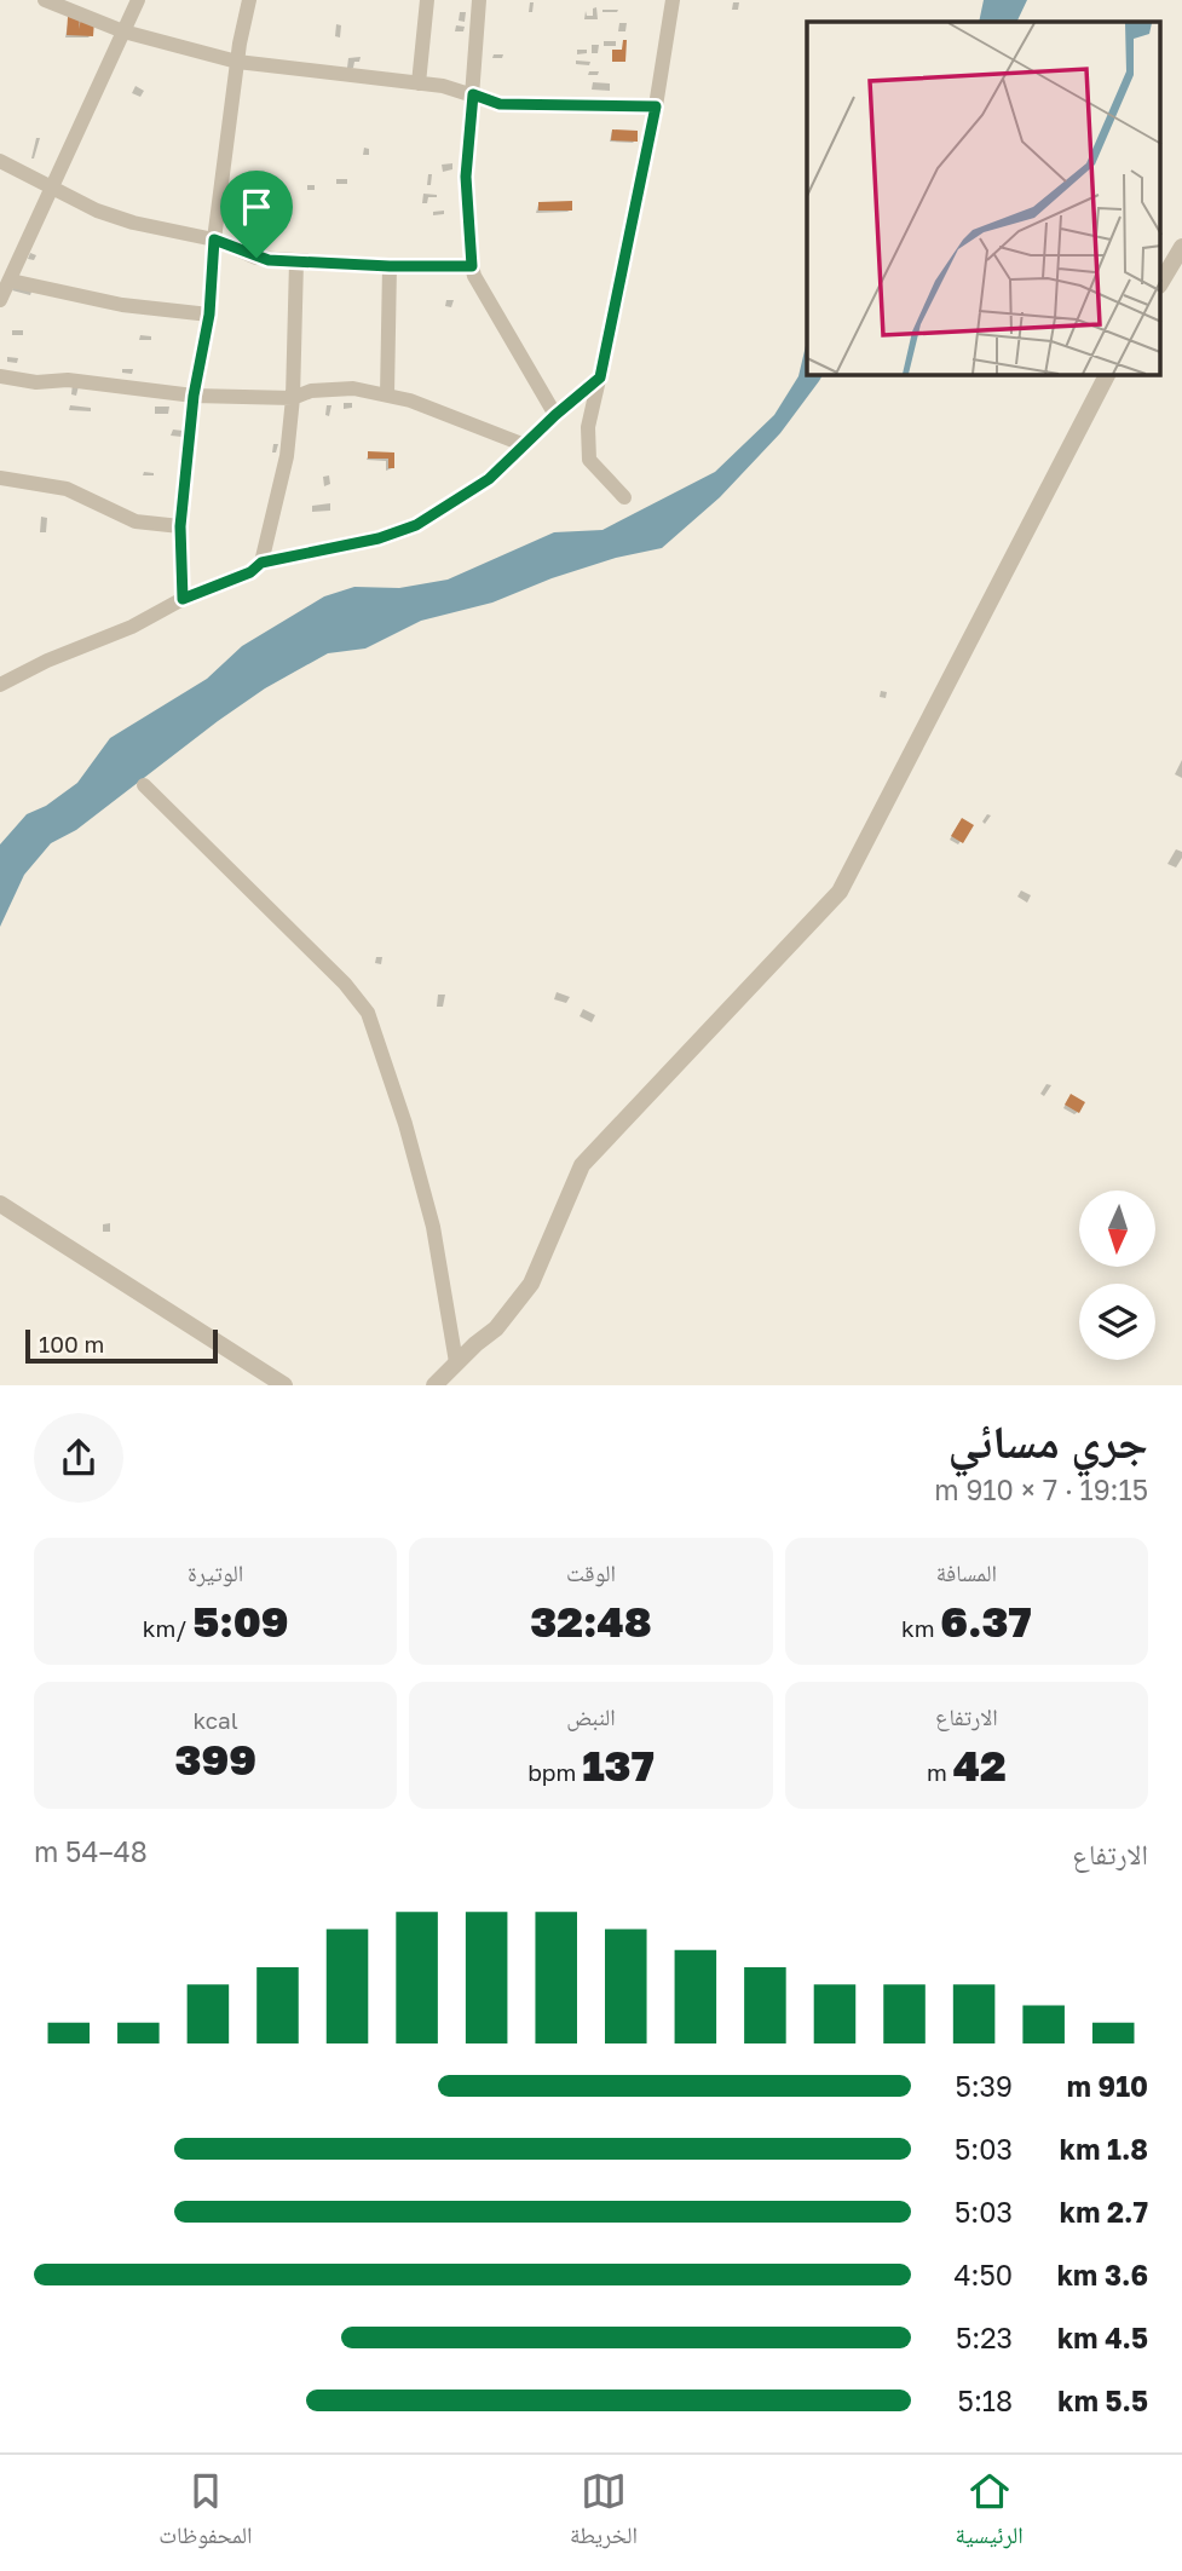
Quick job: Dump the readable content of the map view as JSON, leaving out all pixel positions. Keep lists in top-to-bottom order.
{
  "scale_bar": "100 m",
  "north": "bottom",
  "page": {
    "scale": "100 m",
    "heading": ["جري مسائي", "19:15 · 7 × 910 m"],
    "stats": [
      ["المسافة", "6.37 km"],
      ["الوقت", "32:48"],
      ["الوتيرة", "5:09 /km"],
      ["الارتفاع", "42 m"],
      ["النبض", "137 bpm"],
      ["kcal", "399"]
    ],
    "chart": ["الارتفاع", "48–54 m"],
    "list": [
      {
        "name": "910 m",
        "note": "5:39"
      },
      {
        "name": "1.8 km",
        "note": "5:03"
      },
      {
        "name": "2.7 km",
        "note": "5:03"
      },
      {
        "name": "3.6 km",
        "note": "4:50"
      },
      {
        "name": "4.5 km",
        "note": "5:23"
      },
      {
        "name": "5.5 km",
        "note": "5:18"
      }
    ],
    "tabs": ["الرئيسية", "الخريطة", "المحفوظات"]
  }
}
